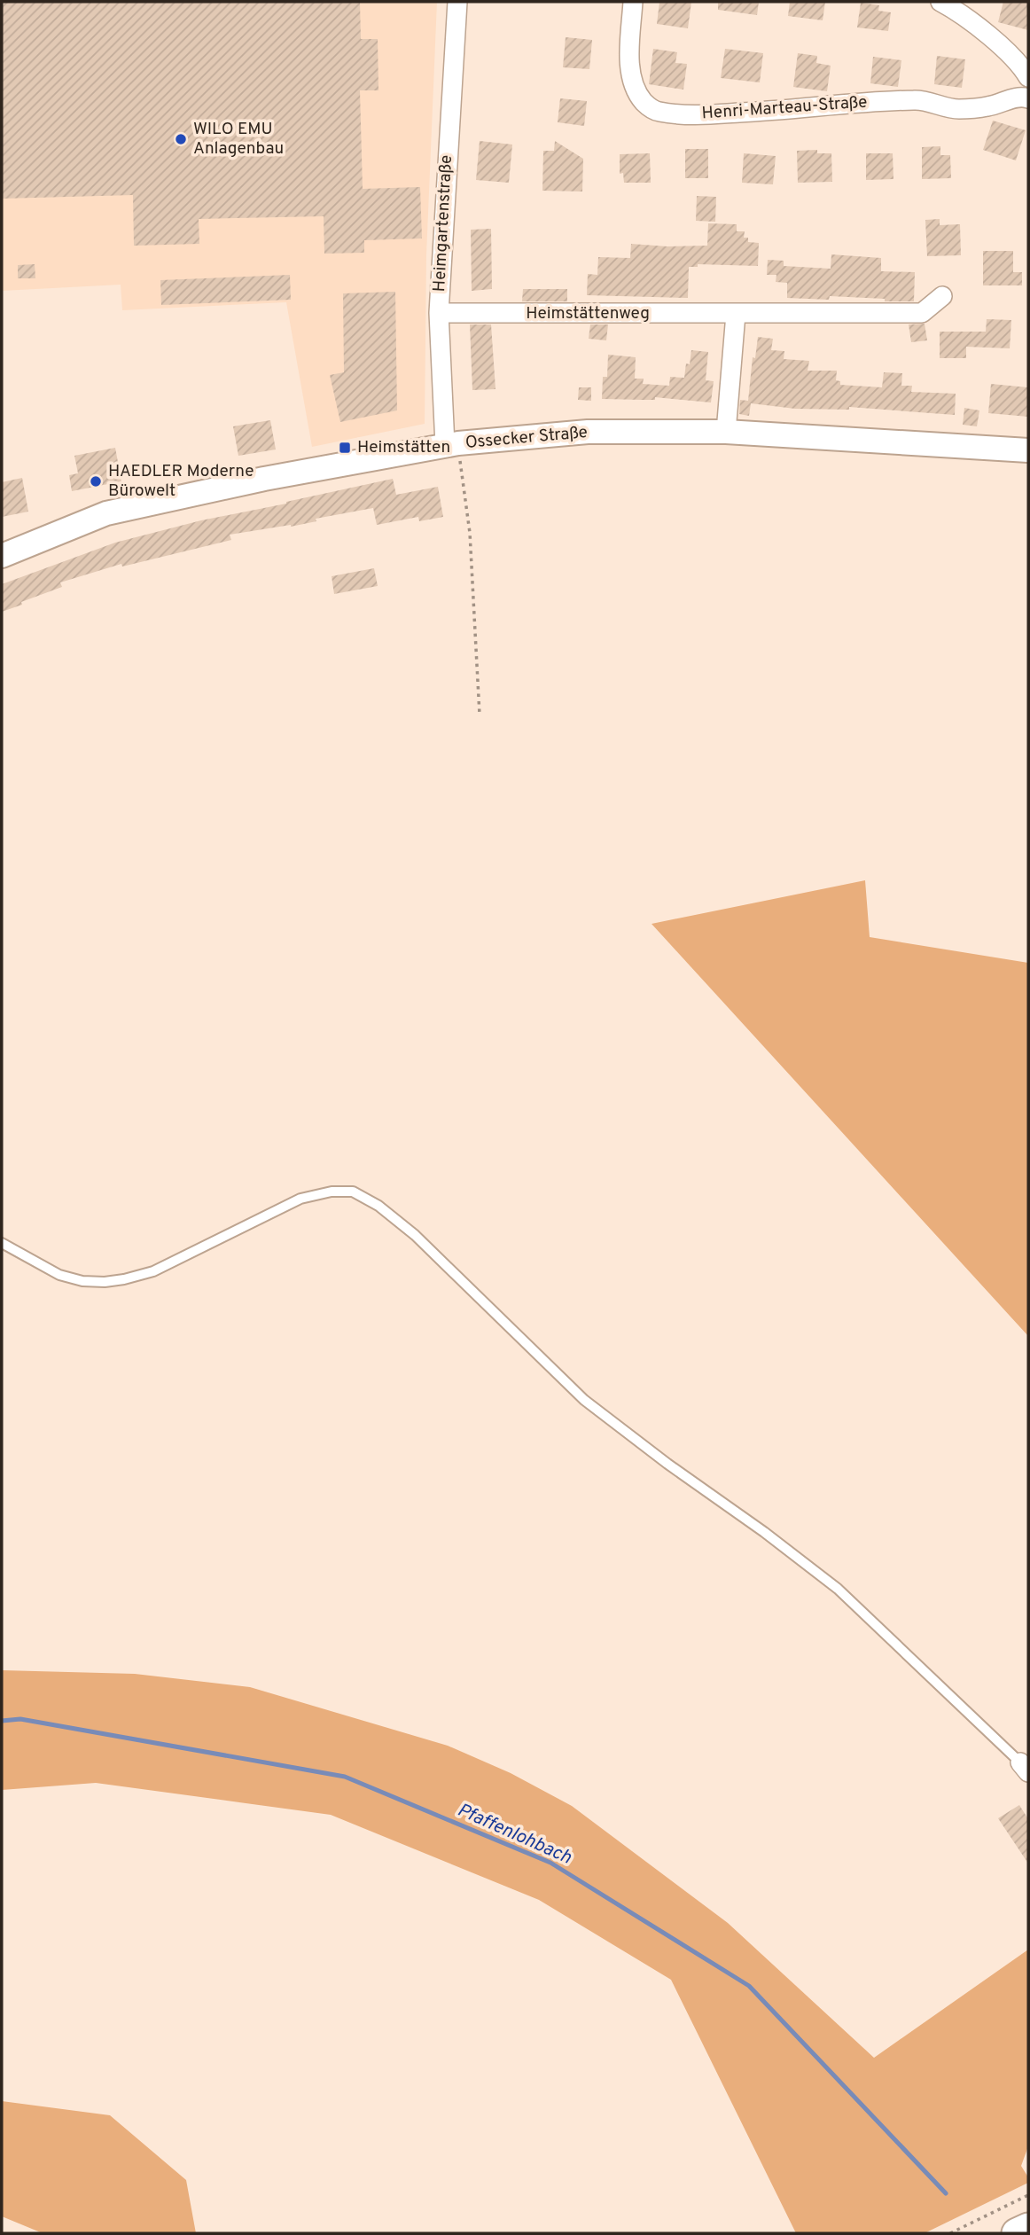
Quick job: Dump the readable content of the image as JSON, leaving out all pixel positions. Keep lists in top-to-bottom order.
{
  "streets": {
    "street": [
      "Henri-Marteau-Straße",
      "Heimgartenstraße",
      "Heimstättenweg",
      "Ossecker Straße"
    ]
  },
  "crossings": [
    ["Heimgartenstraße", "Heimstättenweg"],
    ["Heimgartenstraße", "Ossecker Straße"]
  ],
  "water": ["Pfaffenlohbach"],
  "places": {
    "other": ["WILO EMU Anlagenbau", "HAEDLER Moderne Bürowelt"],
    "transit": ["Heimstätten"]
  }
}
